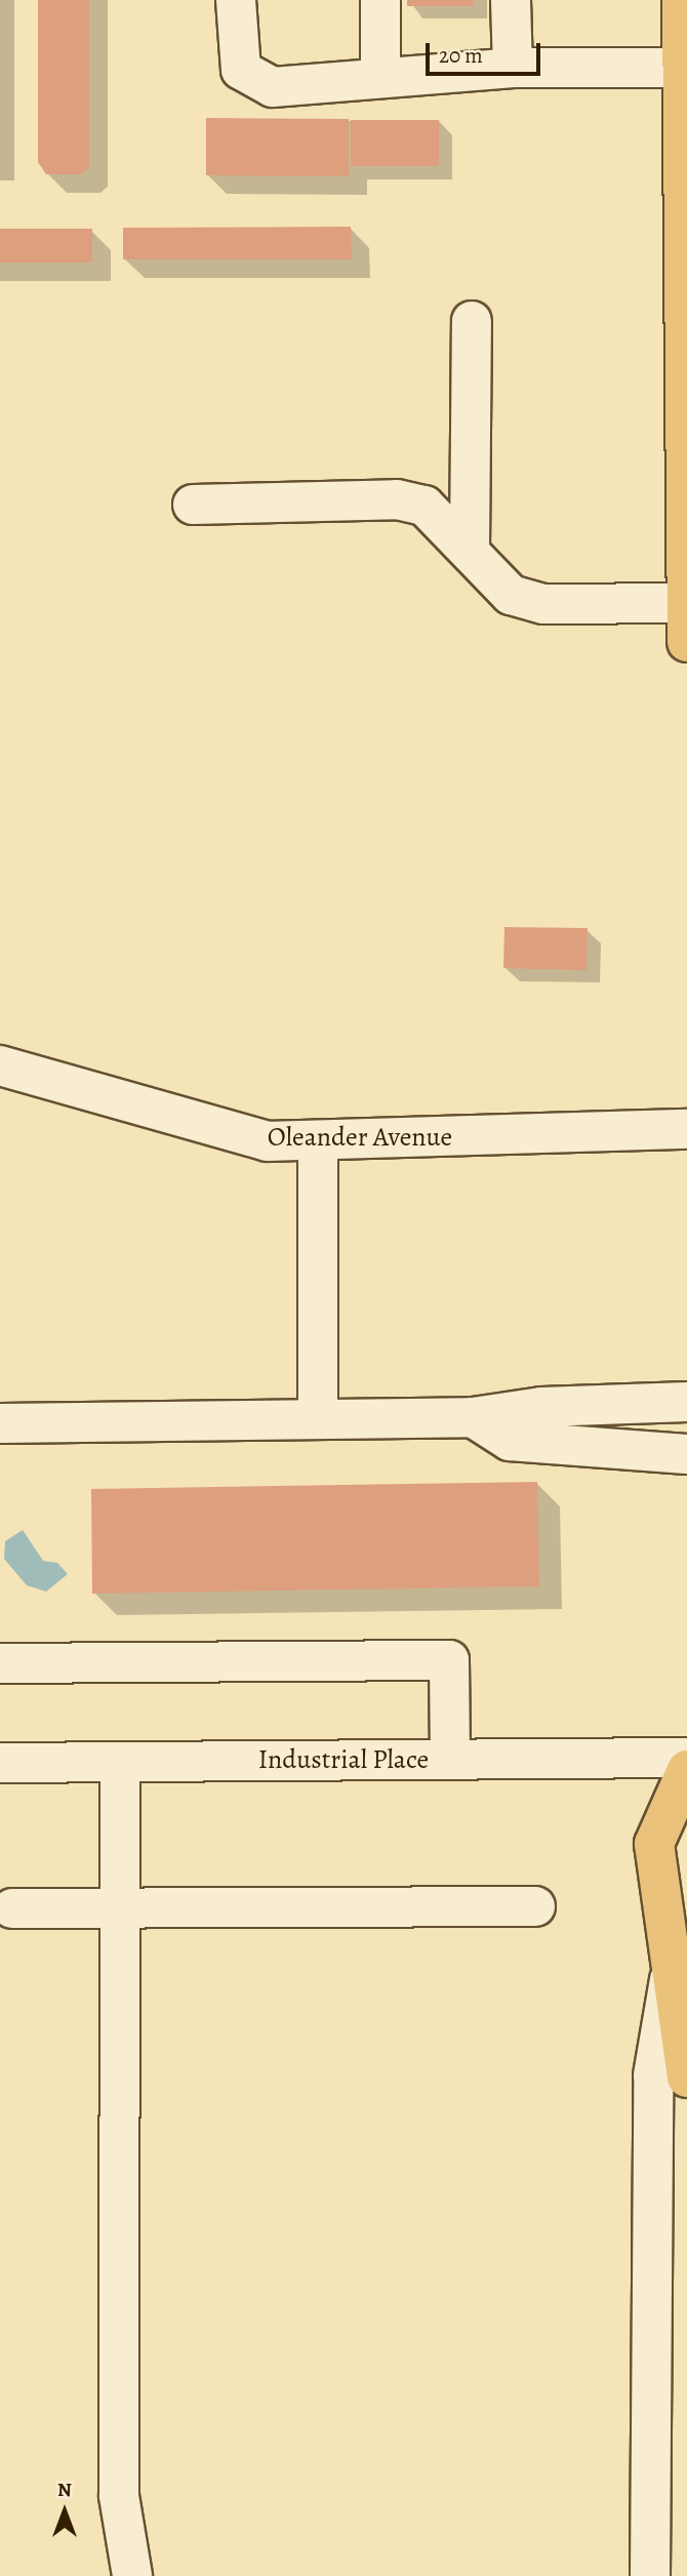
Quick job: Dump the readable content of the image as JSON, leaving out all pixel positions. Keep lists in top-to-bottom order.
{
  "streets": {
    "street": ["Oleander Avenue", "Industrial Place"]
  },
  "scale_bar": "20 m",
  "north": "top"
}
